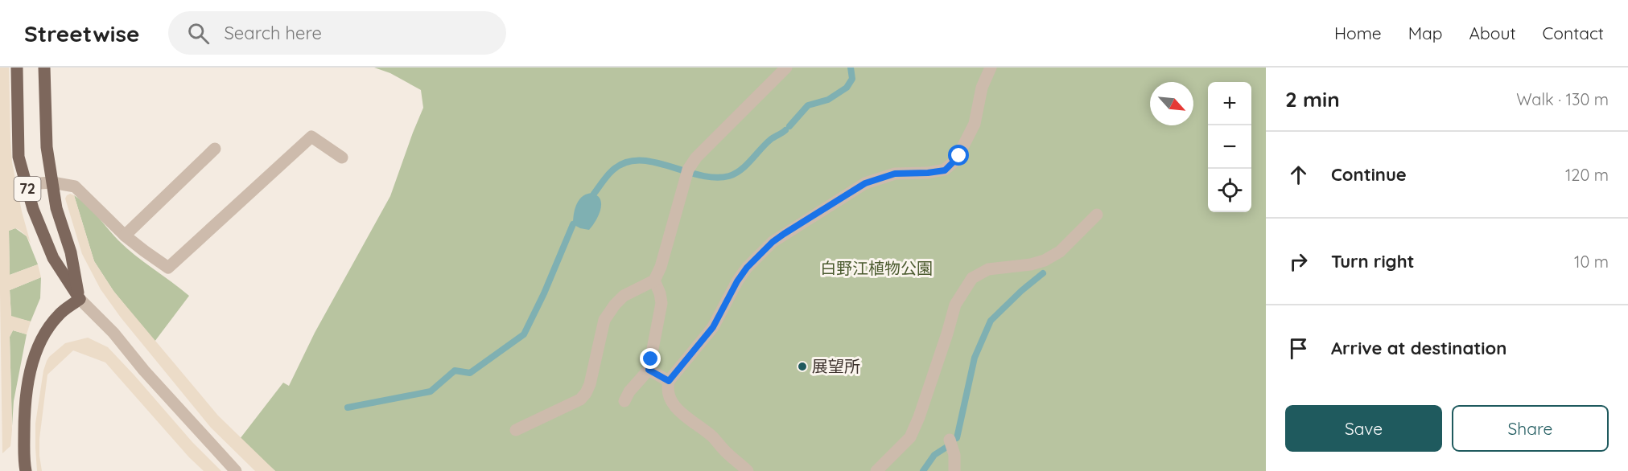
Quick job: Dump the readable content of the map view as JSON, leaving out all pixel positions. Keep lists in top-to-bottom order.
{
  "streets": {
    "main road": ["72"]
  },
  "parks": ["白野江植物公園"],
  "places": ["展望所"],
  "north": "bottom right",
  "page": {
    "header": "Streetwise",
    "search": "Search here",
    "nav": [
      "Home",
      "Map",
      "About",
      "Contact"
    ],
    "heading": ["2 min", "Walk · 130 m"],
    "map_buttons": ["+", "−"],
    "list": [
      ["Continue", "120 m"],
      ["Turn right", "10 m"],
      "Arrive at destination"
    ],
    "buttons": ["Save", "Share"]
  }
}
